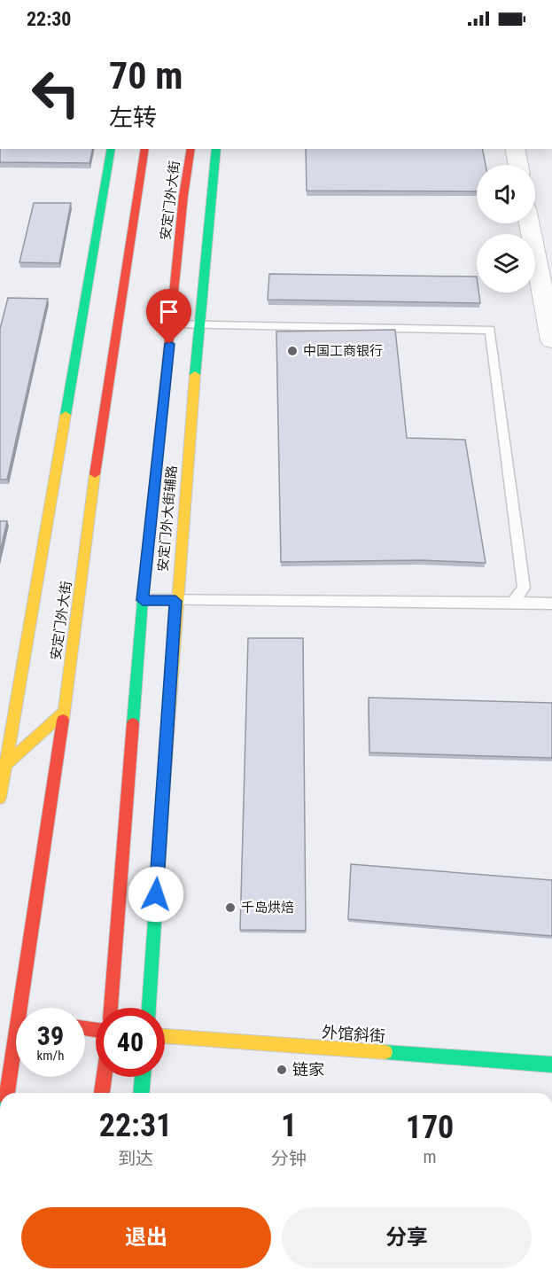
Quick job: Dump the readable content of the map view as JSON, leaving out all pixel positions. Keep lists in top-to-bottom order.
{
  "streets": {
    "street": ["安定门外大街", "安定门外大街辅路", "外馆斜街"]
  },
  "places": ["中国工商银行", "千岛烘焙", "链家"],
  "page": {
    "status": "22:30",
    "turn": ["70 m", "左转"],
    "speed": "39 km/h",
    "limit": "40",
    "eta": [
      "22:31",
      "到达",
      "1",
      "分钟",
      "170",
      "m"
    ],
    "buttons": ["退出", "分享"]
  }
}
